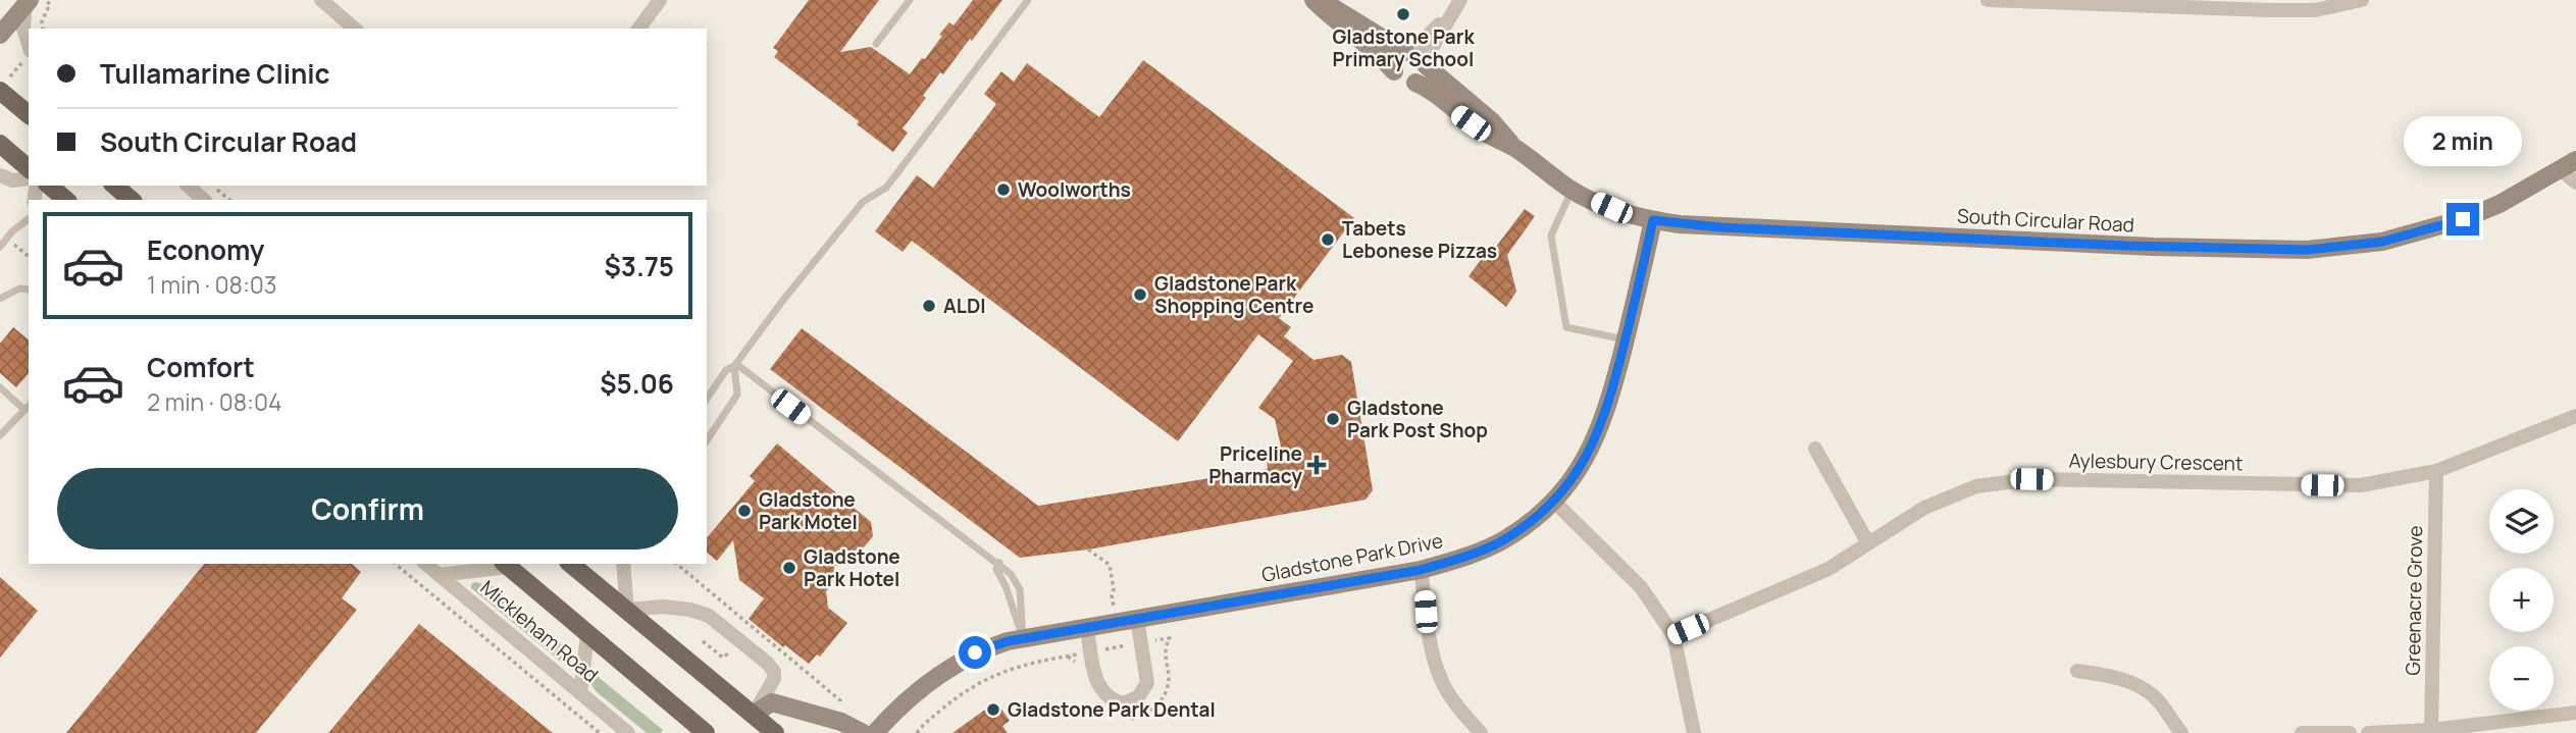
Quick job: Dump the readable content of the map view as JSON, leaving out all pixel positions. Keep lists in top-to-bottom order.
{
  "streets": {
    "main road": ["Mickleham Road"],
    "street": [
      "South Circular Road",
      "Aylesbury Crescent",
      "Gladstone Park Drive",
      "Greenacre Grove"
    ]
  },
  "crossings": [
    ["South Circular Road", "Gladstone Park Drive"],
    ["Aylesbury Crescent", "Greenacre Grove"]
  ],
  "places": {
    "other": [
      "Gladstone Park Primary School",
      "Woolworths",
      "Tabets Lebonese Pizzas",
      "Gladstone Park Shopping Centre",
      "ALDI",
      "Gladstone Park Post Shop",
      "Gladstone Park Motel",
      "Gladstone Park Hotel",
      "Gladstone Park Dental"
    ],
    "health": ["Priceline Pharmacy"]
  },
  "page": {
    "banner": ["Tullamarine Clinic", "South Circular Road"],
    "bubble": "2 min",
    "list": [
      {
        "name": "Economy",
        "note": "1 min · 08:03",
        "value": "$3.75"
      },
      {
        "name": "Comfort",
        "note": "2 min · 08:04",
        "value": "$5.06"
      }
    ],
    "buttons": "Confirm",
    "map_buttons": ["+", "−"]
  }
}
